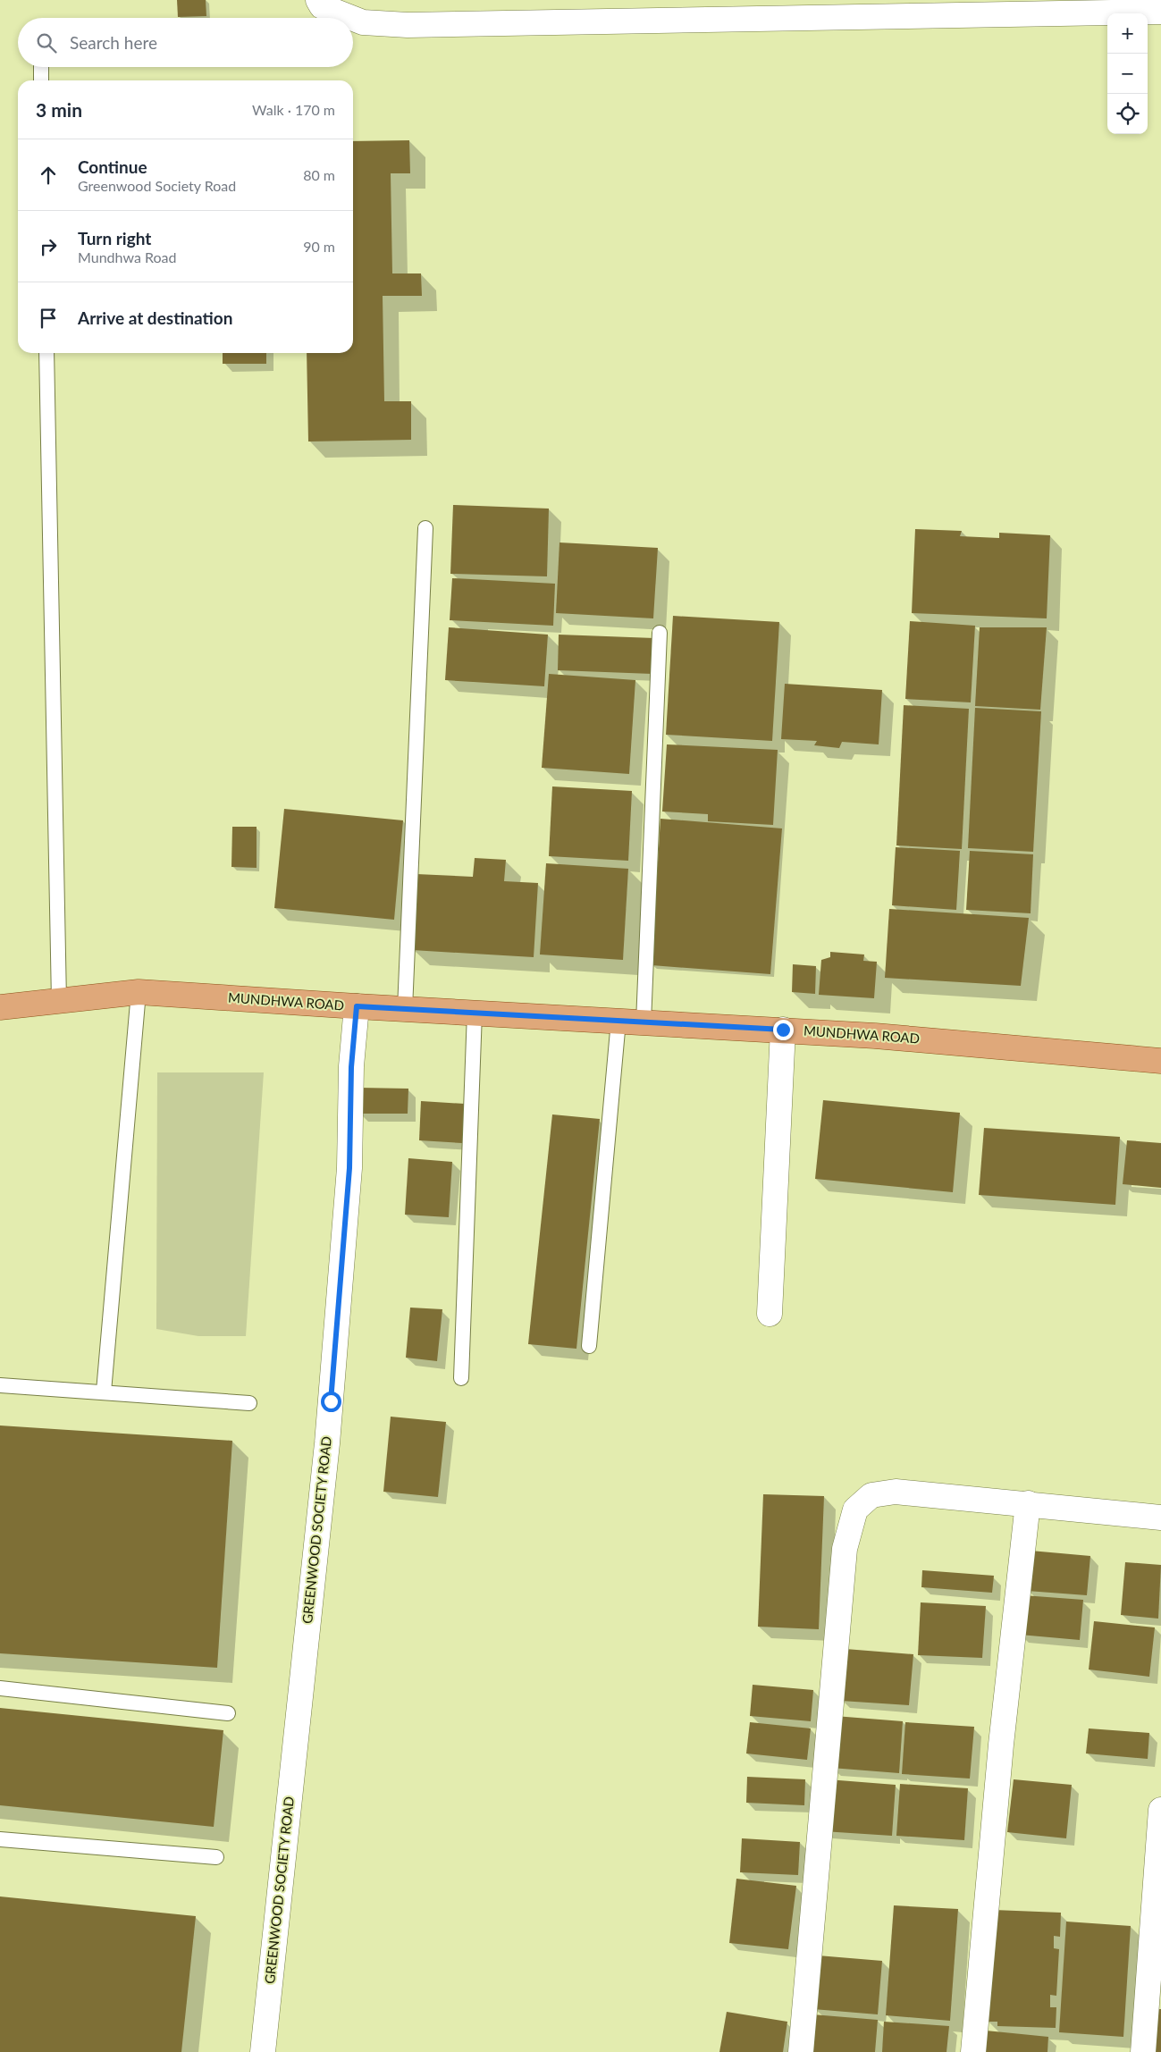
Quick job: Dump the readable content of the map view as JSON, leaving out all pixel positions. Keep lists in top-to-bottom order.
{
  "streets": {
    "main road": ["MUNDHWA ROAD"],
    "street": ["GREENWOOD SOCIETY ROAD"]
  },
  "crossings": [
    ["MUNDHWA ROAD", "GREENWOOD SOCIETY ROAD"]
  ],
  "page": {
    "map_buttons": ["+", "−"],
    "search": "Search here",
    "heading": ["3 min", "Walk · 170 m"],
    "list": [
      ["Continue", "Greenwood Society Road", "80 m"],
      ["Turn right", "Mundhwa Road", "90 m"],
      "Arrive at destination"
    ]
  }
}
